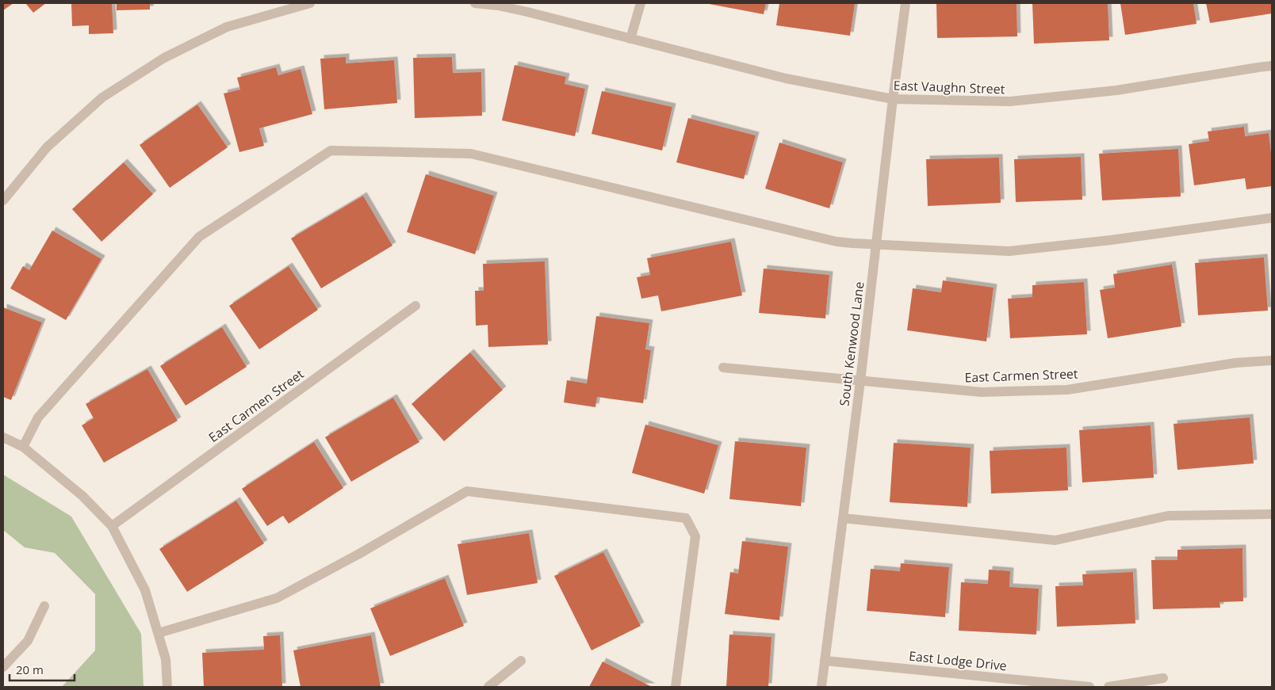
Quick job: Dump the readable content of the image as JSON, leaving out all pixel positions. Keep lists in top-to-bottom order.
{
  "streets": {
    "street": [
      "East Vaughn Street",
      "South Kenwood Lane",
      "East Carmen Street",
      "East Lodge Drive"
    ]
  },
  "crossings": [
    ["East Vaughn Street", "South Kenwood Lane"],
    ["South Kenwood Lane", "East Carmen Street"],
    ["South Kenwood Lane", "East Lodge Drive"]
  ],
  "scale_bar": "20 m"
}
